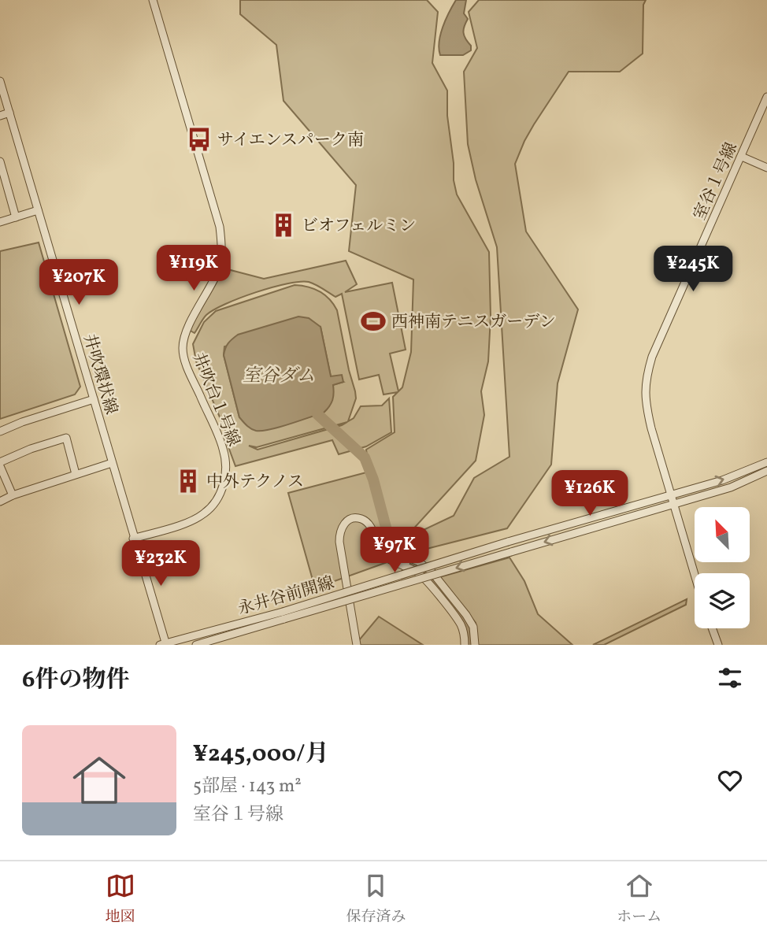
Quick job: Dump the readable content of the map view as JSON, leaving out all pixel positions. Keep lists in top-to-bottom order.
{
  "streets": {
    "street": [
      "室谷１号線",
      "井吹環状線",
      "井吹台１号線",
      "永井谷前開線"
    ]
  },
  "crossings": [
    ["室谷１号線", "永井谷前開線"],
    ["井吹環状線", "井吹台１号線"],
    ["井吹環状線", "永井谷前開線"]
  ],
  "water": ["室谷ダム"],
  "places": {
    "bus stop": ["サイエンスパーク南"],
    "building": ["ビオフェルミン", "中外テクノス"],
    "sports": ["西神南テニスガーデン"]
  },
  "north": "top left",
  "page": {
    "price": [
      "¥119K",
      "¥245K",
      "¥207K",
      "¥126K",
      "¥97K",
      "¥232K"
    ],
    "heading": "6件の物件",
    "list": [
      {
        "name": "¥245,000/月",
        "note": "5部屋 · 143 m² · 室谷１号線"
      }
    ],
    "tabs": ["地図", "保存済み", "ホーム"]
  }
}
